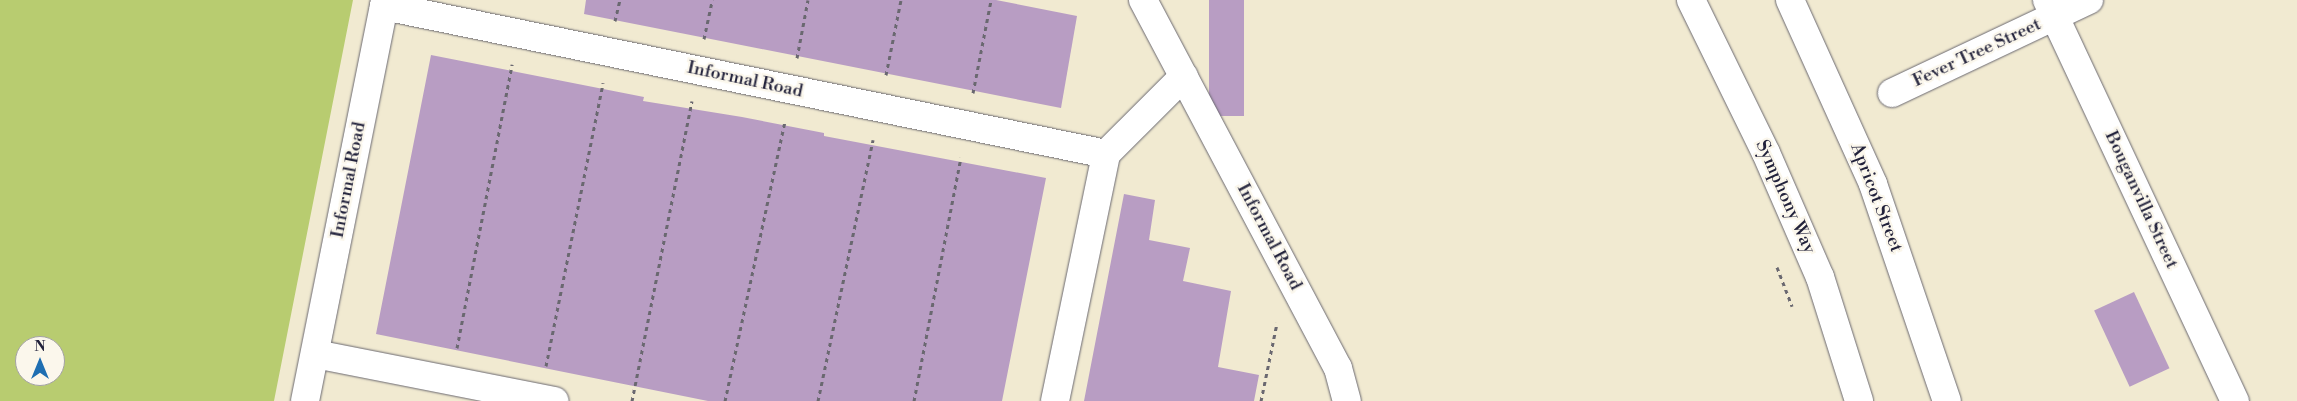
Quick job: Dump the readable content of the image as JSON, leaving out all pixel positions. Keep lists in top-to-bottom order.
{
  "streets": {
    "street": [
      "Fever Tree Street",
      "Informal Road",
      "Symphony Way",
      "Apricot Street",
      "Bouganvilla Street"
    ]
  },
  "crossings": [
    ["Fever Tree Street", "Bouganvilla Street"]
  ],
  "north": "top"
}
